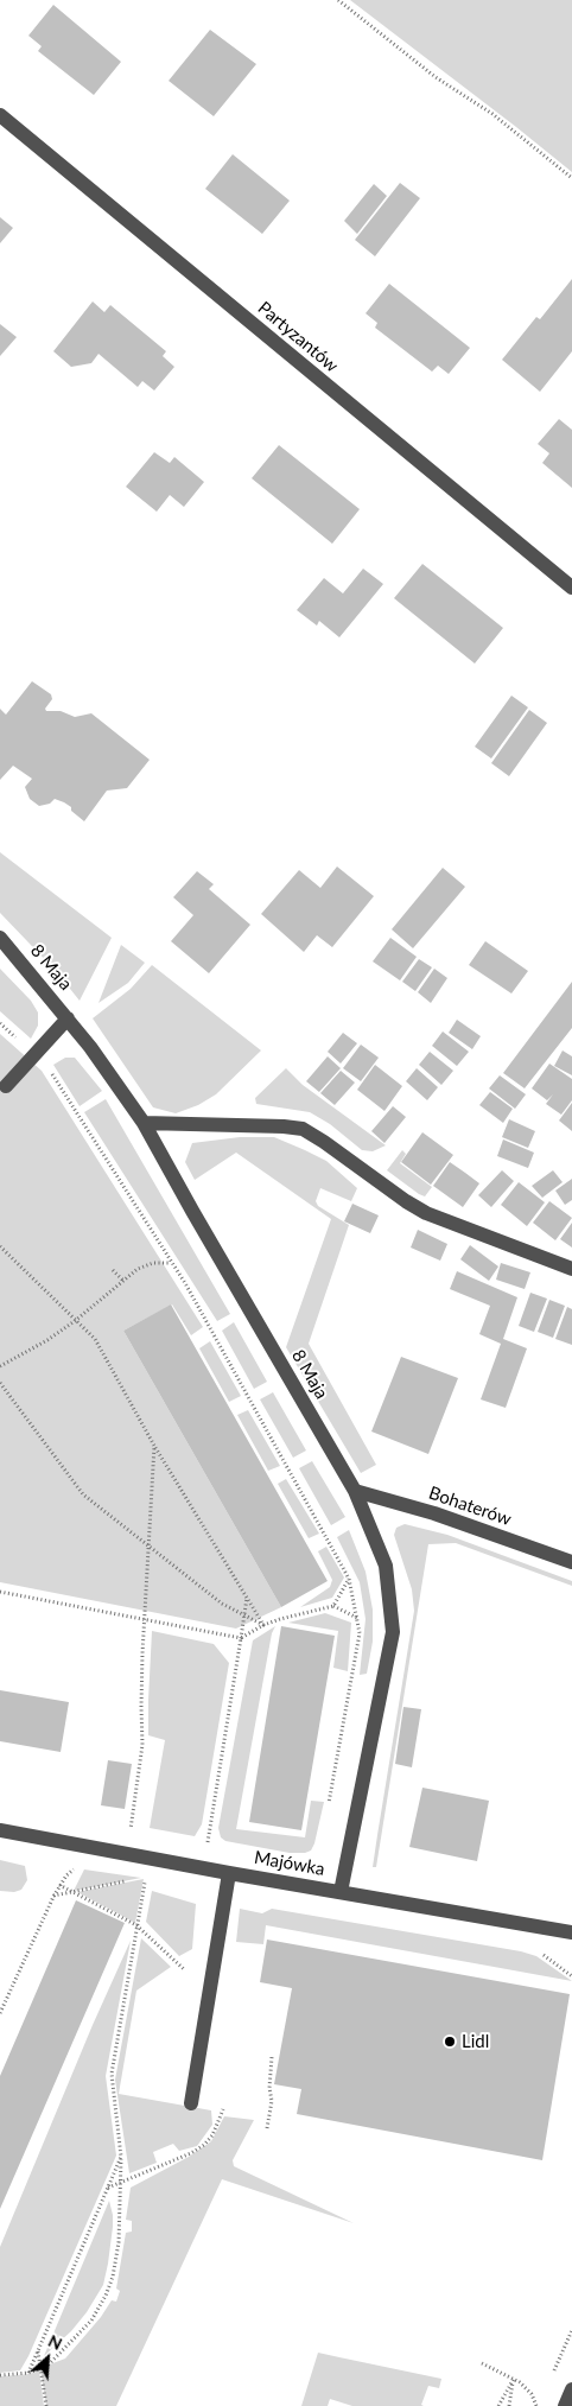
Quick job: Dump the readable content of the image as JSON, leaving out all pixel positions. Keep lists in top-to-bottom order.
{
  "streets": {
    "street": [
      "Partyzantów",
      "8 Maja",
      "Bohaterów",
      "Majówka"
    ]
  },
  "crossings": [
    ["8 Maja", "Bohaterów"],
    ["8 Maja", "Majówka"]
  ],
  "places": ["Lidl"],
  "north": "top right"
}
